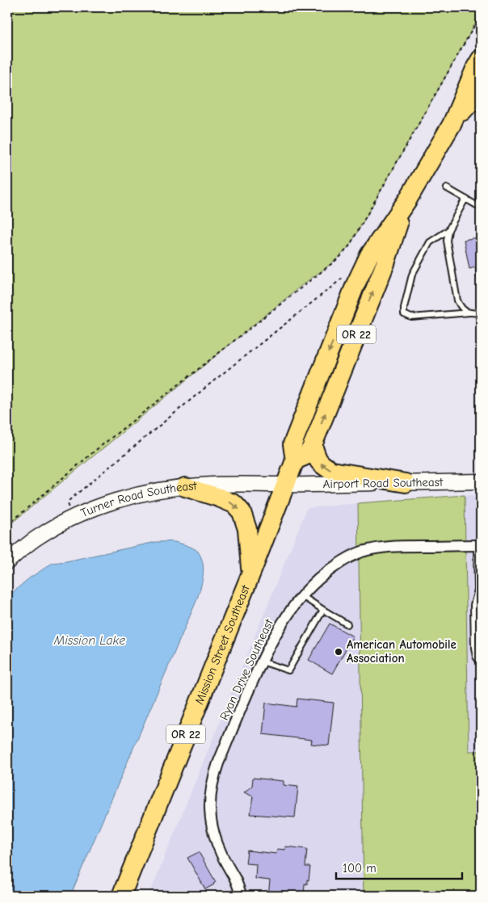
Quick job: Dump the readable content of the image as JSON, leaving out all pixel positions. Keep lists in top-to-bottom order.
{
  "streets": {
    "highway": ["OR 22", "Mission Street Southeast"],
    "main road": ["Airport Road Southeast", "Turner Road Southeast"],
    "street": ["Ryan Drive Southeast"]
  },
  "crossings": [
    ["OR 22", "Turner Road Southeast"],
    ["OR 22", "Mission Street Southeast"],
    ["Airport Road Southeast", "Turner Road Southeast"],
    ["Airport Road Southeast", "Mission Street Southeast"],
    ["Turner Road Southeast", "Mission Street Southeast"]
  ],
  "water": ["Mission Lake"],
  "places": ["American Automobile Association"],
  "scale_bar": "100 m"
}
